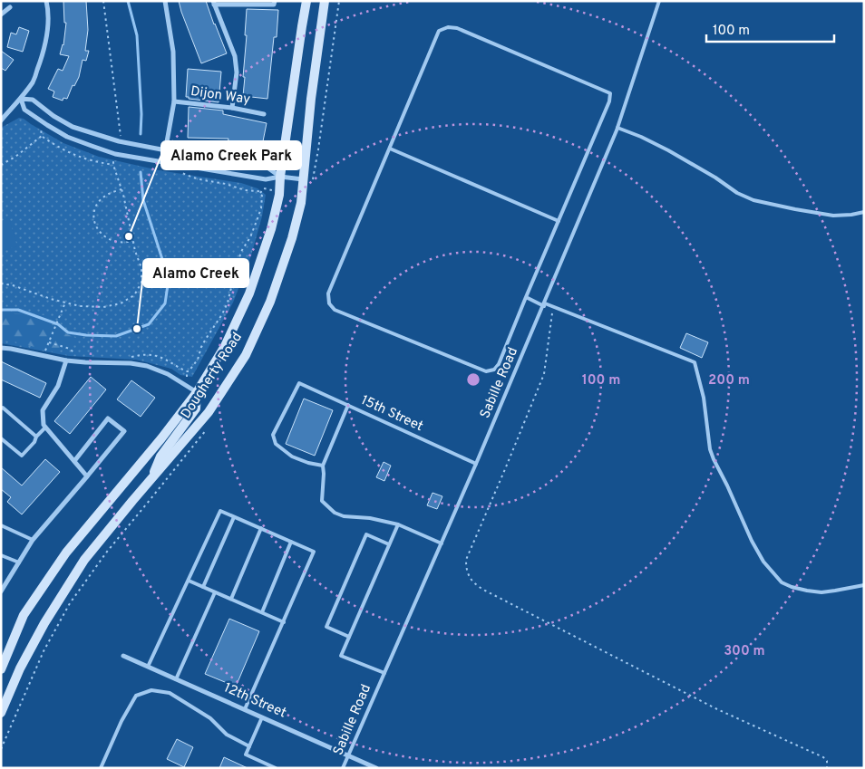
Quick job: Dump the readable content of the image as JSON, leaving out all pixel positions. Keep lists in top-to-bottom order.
{
  "streets": {
    "main road": ["Dougherty Road"],
    "street": ["Dijon Way", "12th Street"],
    "lane": ["Sabille Road", "15th Street"]
  },
  "crossings": [
    ["Sabille Road", "15th Street"],
    ["Sabille Road", "12th Street"]
  ],
  "places": ["Alamo Creek Park", "Alamo Creek"],
  "scale_bar": "100 m",
  "rings": ["100 m", "200 m", "300 m"]
}
